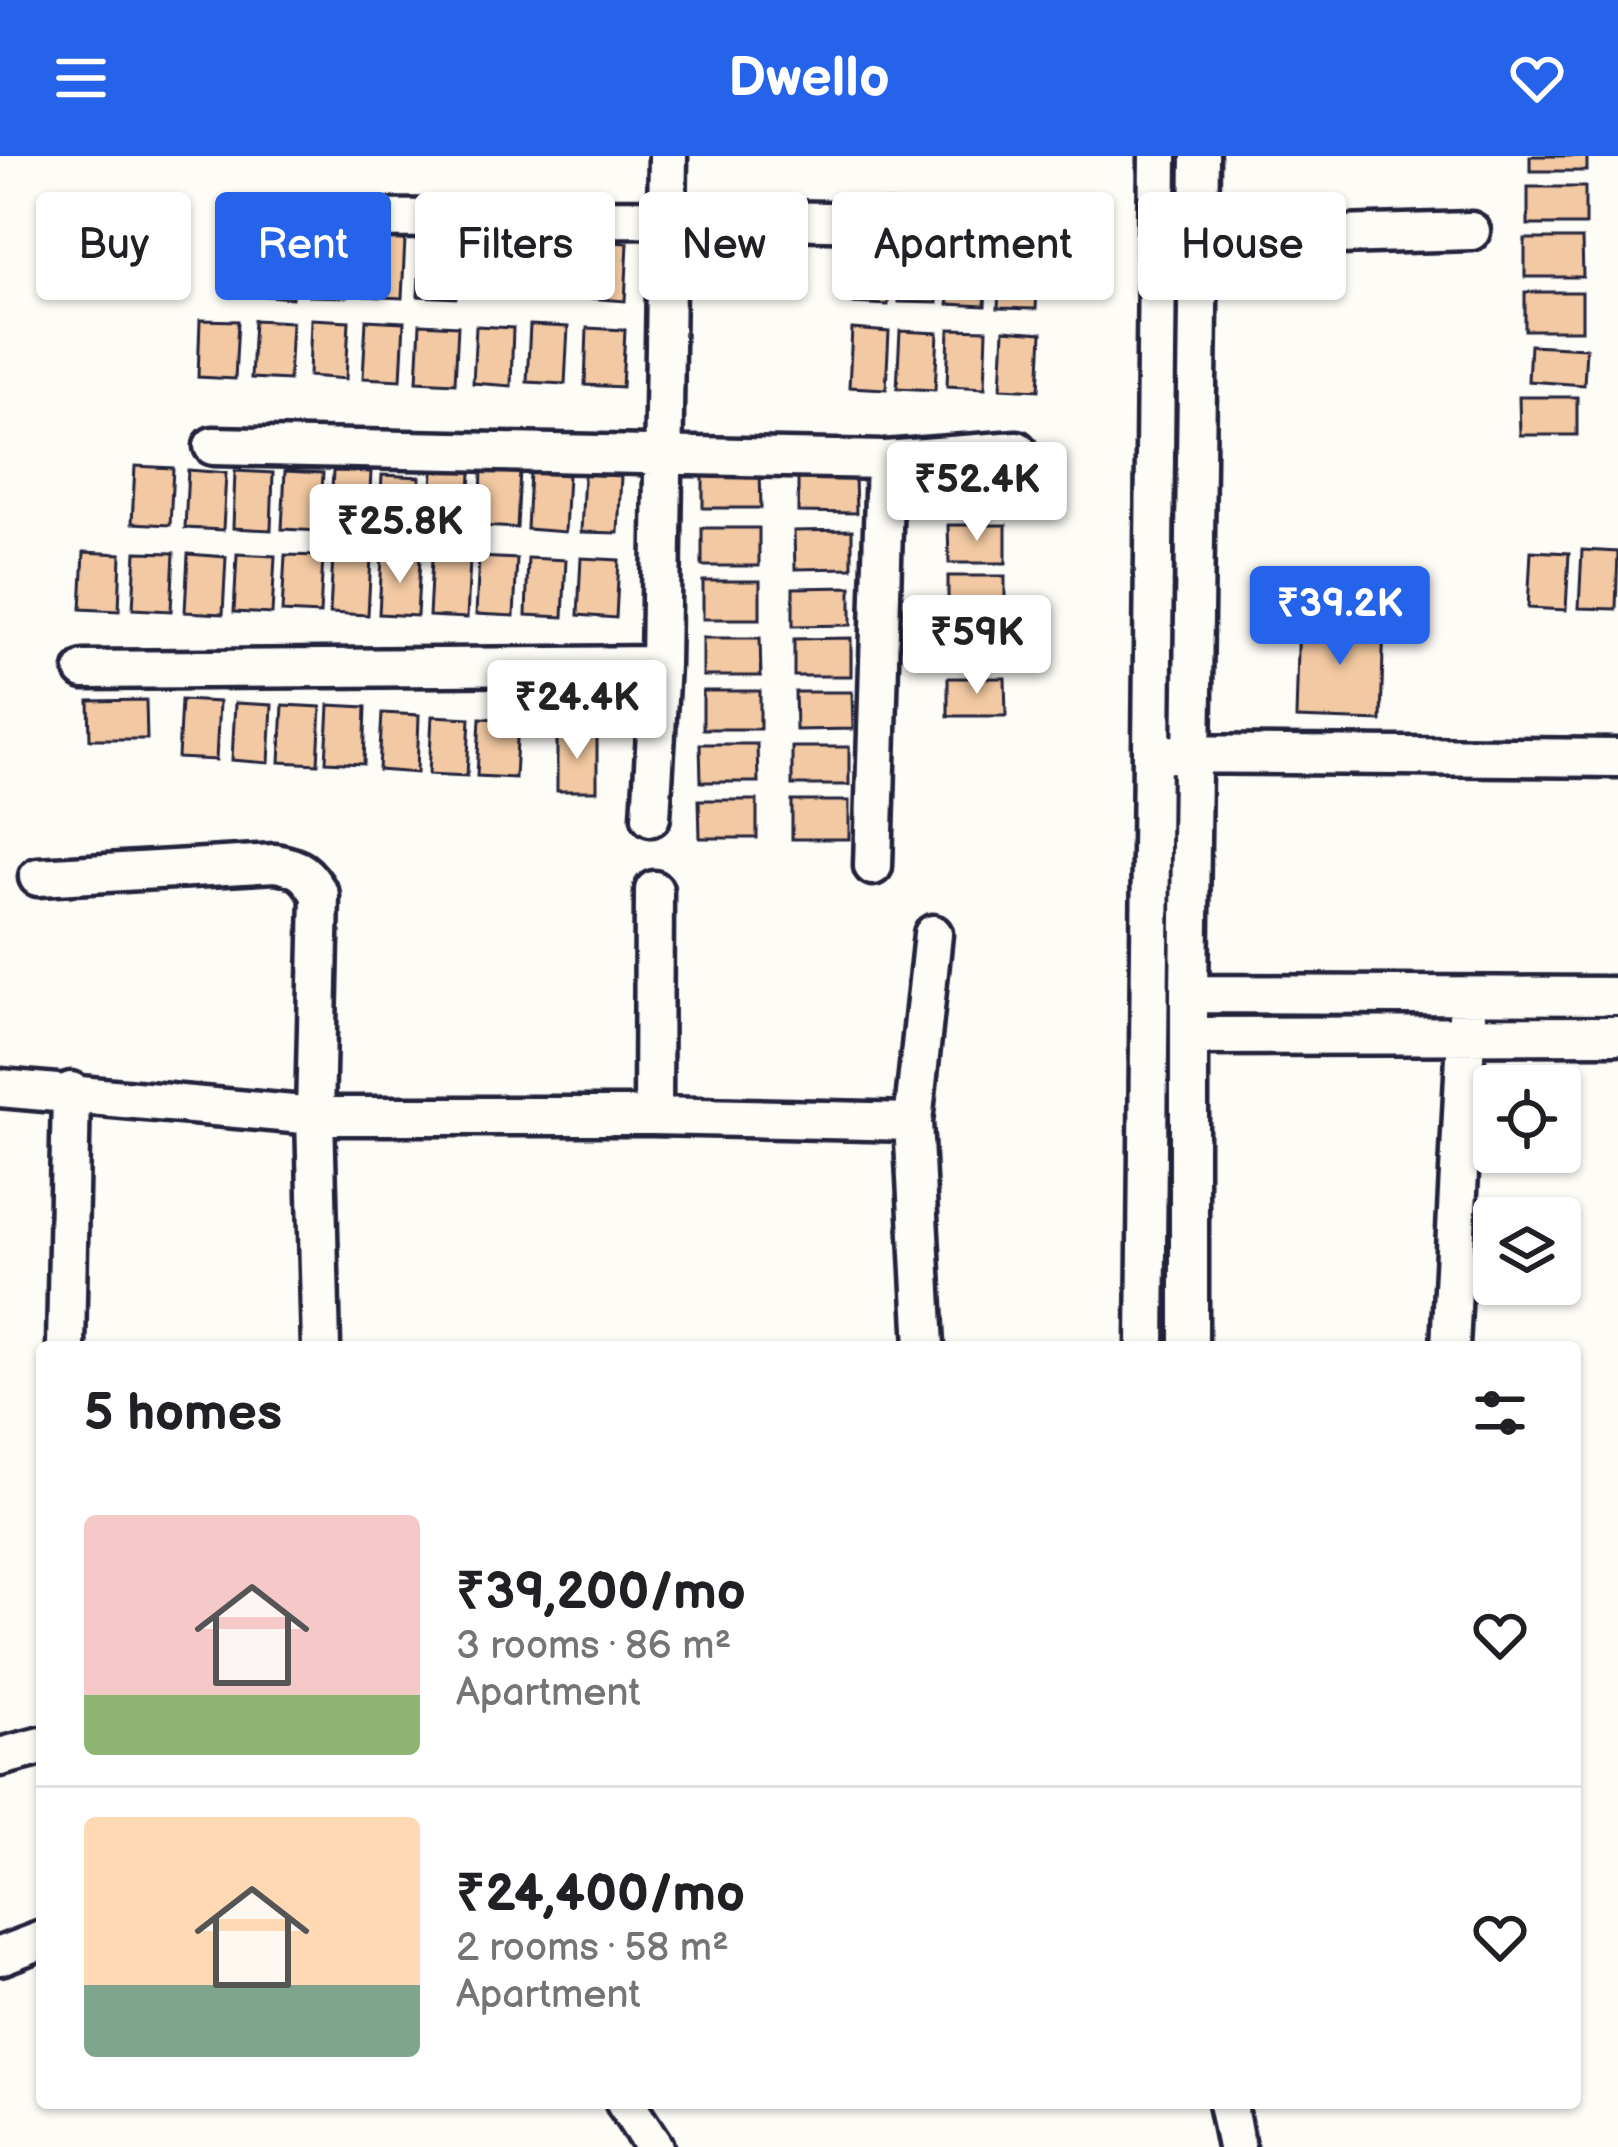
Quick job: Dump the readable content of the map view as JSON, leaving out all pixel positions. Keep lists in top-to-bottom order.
{
  "page": {
    "header": "Dwello",
    "chip": [
      "Buy",
      "Rent",
      "Filters",
      "New",
      "Apartment",
      "House"
    ],
    "price": [
      "₹52.4K",
      "₹25.8K",
      "₹39.2K",
      "₹59K",
      "₹24.4K"
    ],
    "heading": "5 homes",
    "list": [
      {
        "name": "₹39,200/mo",
        "note": "3 rooms · 86 m² · Apartment"
      },
      {
        "name": "₹24,400/mo",
        "note": "2 rooms · 58 m² · Apartment"
      }
    ]
  }
}
